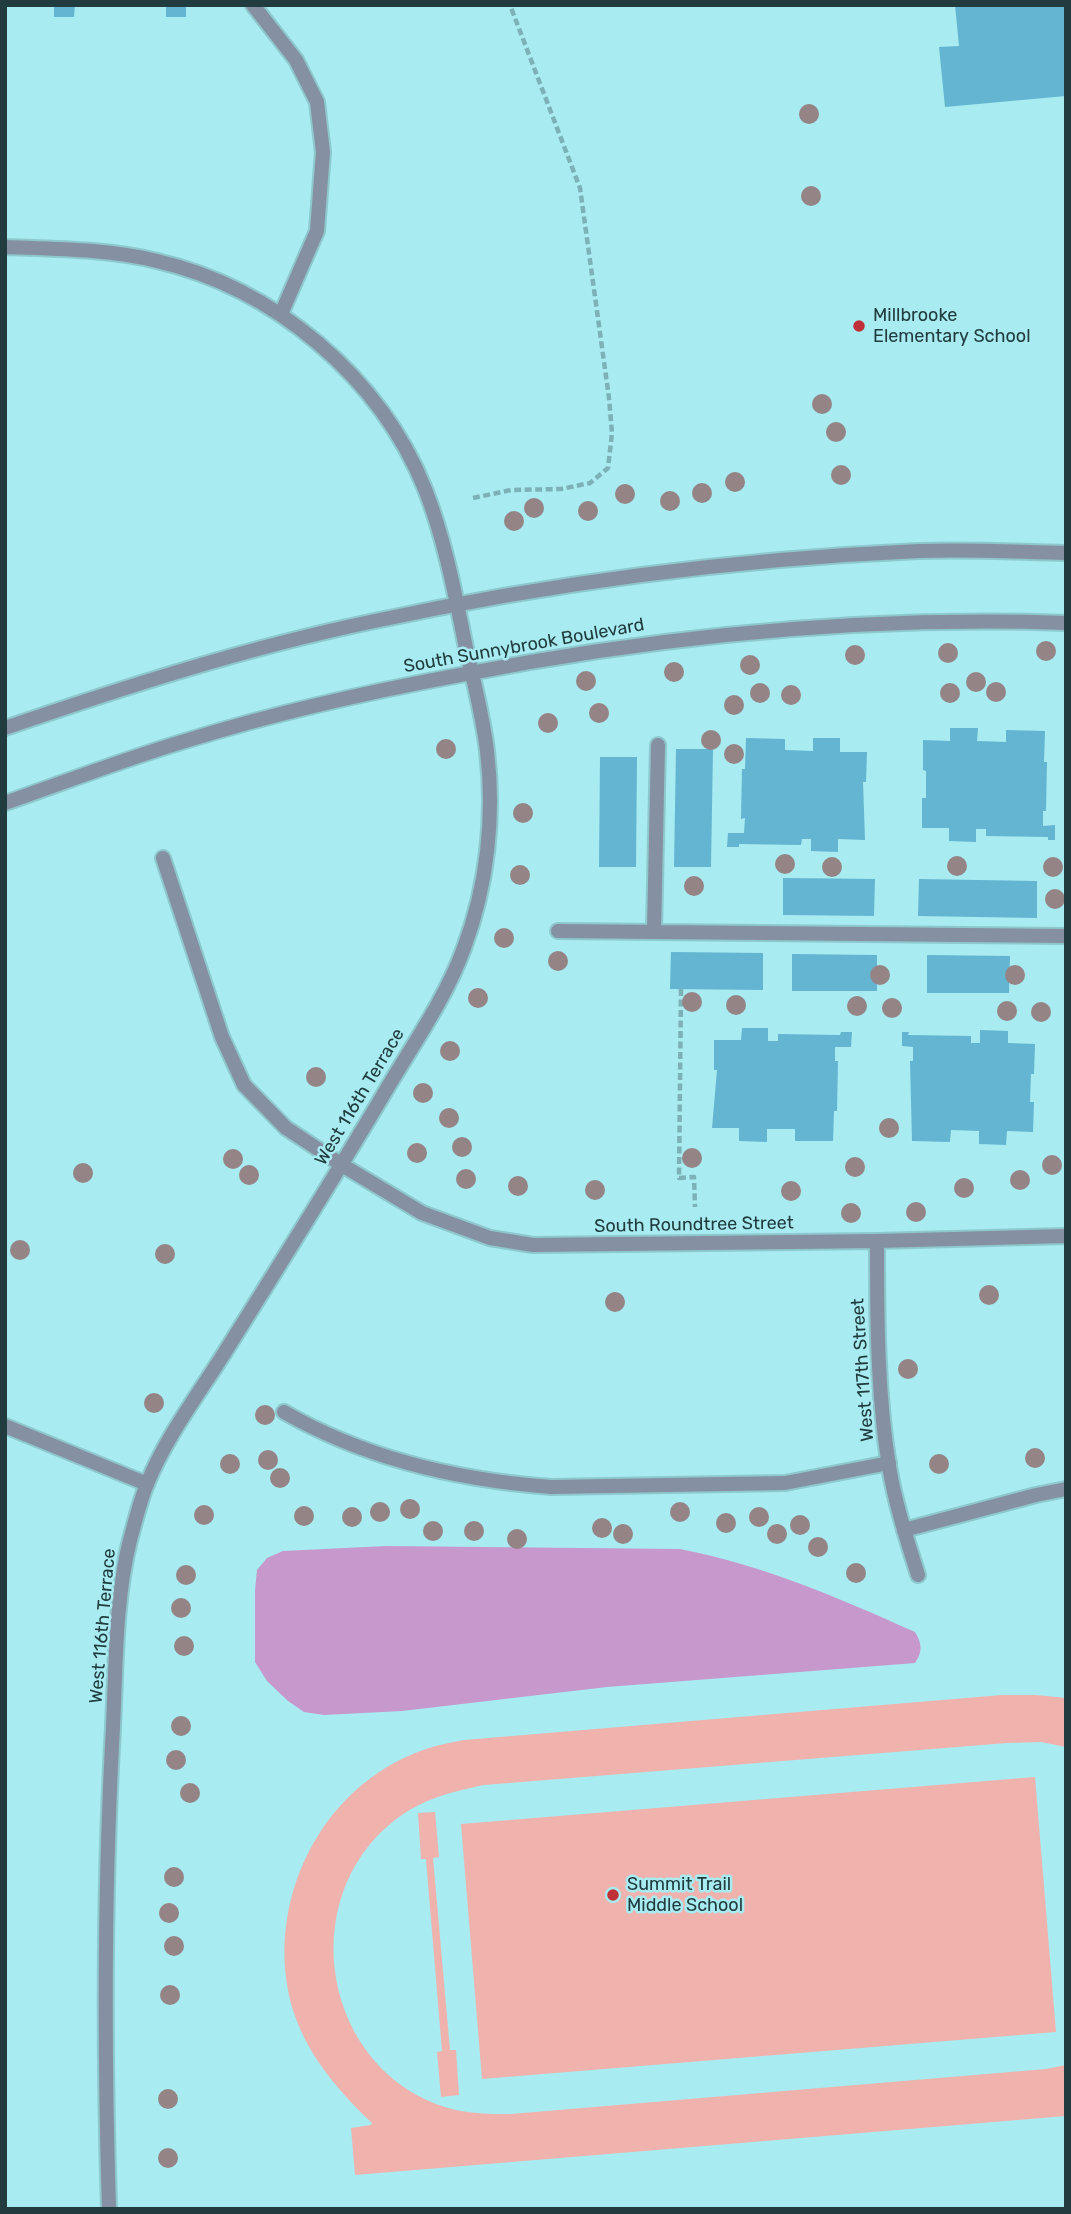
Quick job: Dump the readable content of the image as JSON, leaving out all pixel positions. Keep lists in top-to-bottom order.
{
  "streets": {
    "street": [
      "South Sunnybrook Boulevard",
      "West 116th Terrace",
      "South Roundtree Street",
      "West 117th Street"
    ]
  },
  "crossings": [
    ["South Sunnybrook Boulevard", "West 116th Terrace"],
    ["West 116th Terrace", "South Roundtree Street"],
    ["South Roundtree Street", "West 117th Street"]
  ],
  "places": ["Millbrooke Elementary School", "Summit Trail Middle School"]
}
